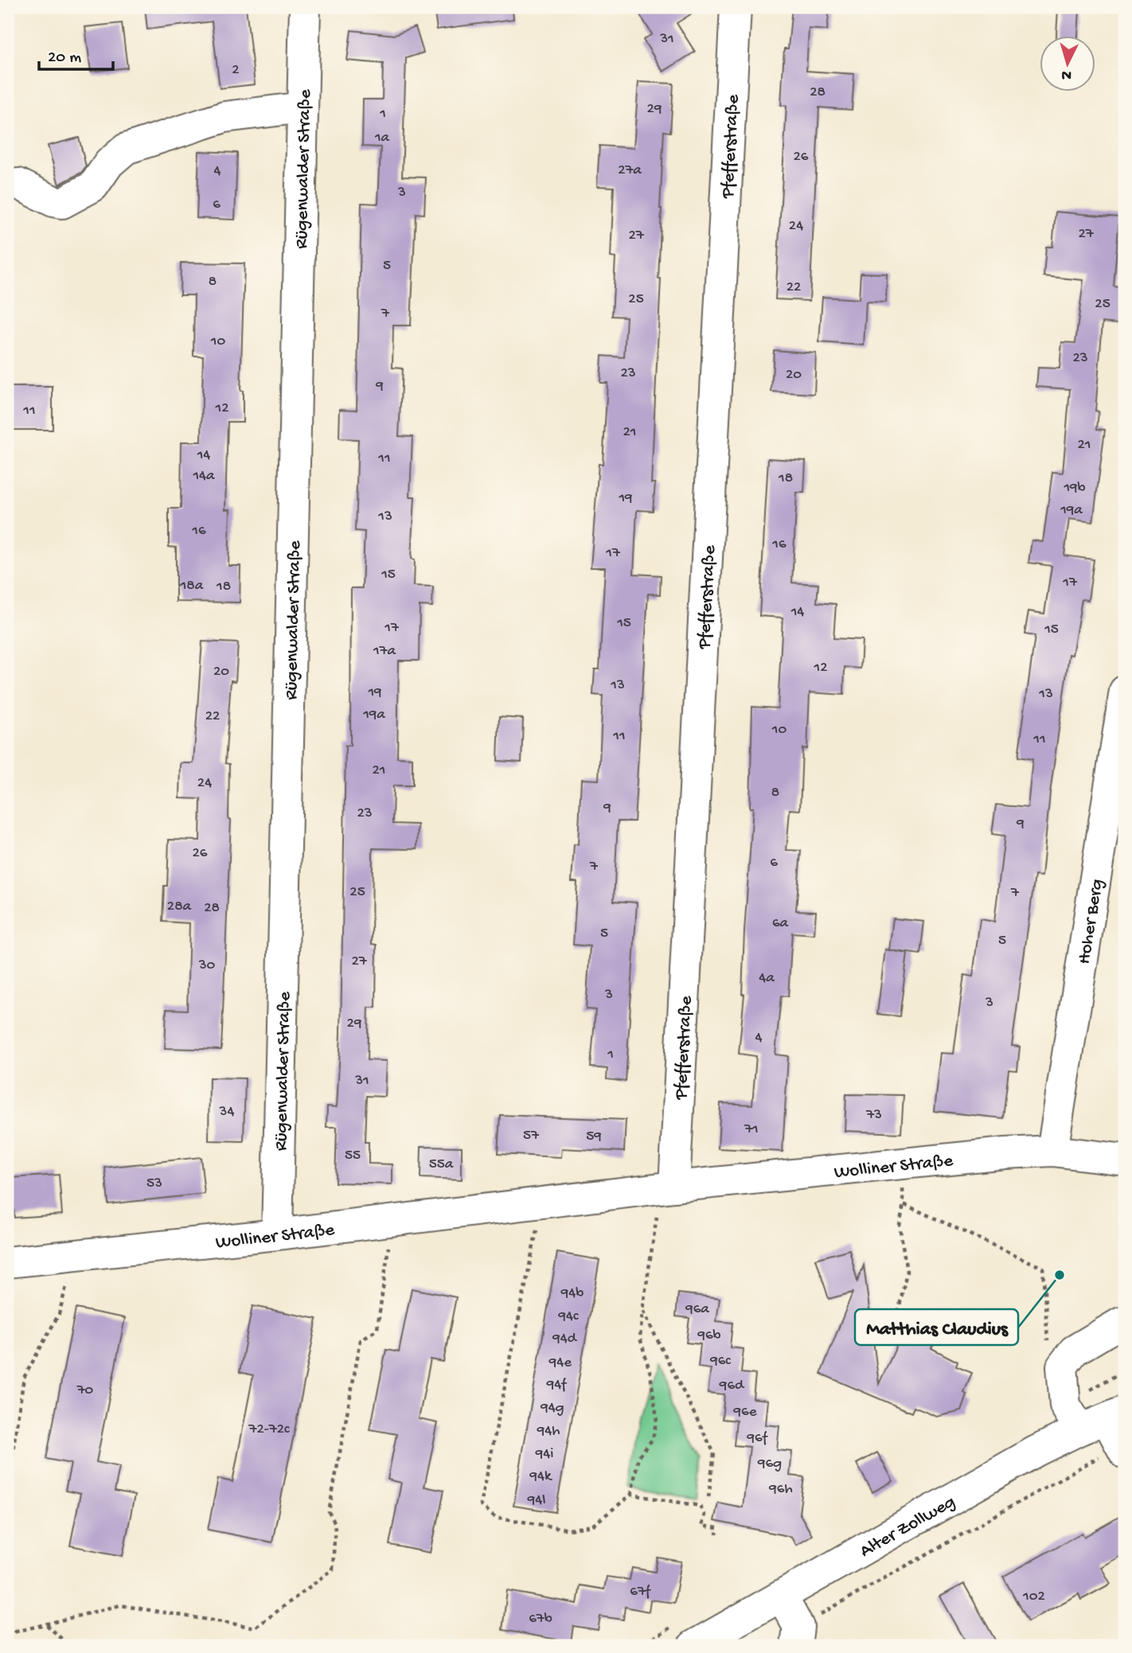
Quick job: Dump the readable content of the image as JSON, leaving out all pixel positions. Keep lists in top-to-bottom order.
{
  "streets": {
    "street": [
      "Pfefferstraße",
      "Rügenwalder Straße",
      "Hoher Berg",
      "Wolliner Straße",
      "Alter Zollweg"
    ]
  },
  "crossings": [
    ["Pfefferstraße", "Wolliner Straße"],
    ["Rügenwalder Straße", "Wolliner Straße"],
    ["Hoher Berg", "Wolliner Straße"]
  ],
  "places": ["Matthias Claudius"],
  "house_numbers": [
    "31",
    "2",
    "28",
    "29",
    "1",
    "1a",
    "26",
    "27a",
    "4",
    "3",
    "6",
    "24",
    "27",
    "27",
    "5",
    "8",
    "22",
    "25",
    "25",
    "7",
    "10",
    "23",
    "23",
    "20",
    "9",
    "12",
    "11",
    "21",
    "21",
    "14",
    "11",
    "14a",
    "18",
    "19b",
    "19",
    "19a",
    "13",
    "16",
    "16",
    "17",
    "15",
    "17",
    "18a",
    "18",
    "14",
    "15",
    "17",
    "15",
    "17a",
    "12",
    "20",
    "13",
    "19",
    "13",
    "19a",
    "22",
    "10",
    "11",
    "11",
    "21",
    "24",
    "8",
    "9",
    "23",
    "9",
    "26",
    "6",
    "7",
    "25",
    "7",
    "28a",
    "28",
    "6a",
    "5",
    "5",
    "27",
    "30",
    "4a",
    "3",
    "3",
    "29",
    "4",
    "1",
    "31",
    "34",
    "73",
    "71",
    "57",
    "59",
    "55",
    "55a",
    "53",
    "94b",
    "96a",
    "94c",
    "96b",
    "94d",
    "96c",
    "94e",
    "94f",
    "96d",
    "70",
    "94g",
    "96e",
    "72-72c",
    "94h",
    "96f",
    "94i",
    "96g",
    "94k",
    "96h",
    "94l",
    "67f",
    "102",
    "67b"
  ],
  "scale_bar": "20 m",
  "north": "bottom"
}
